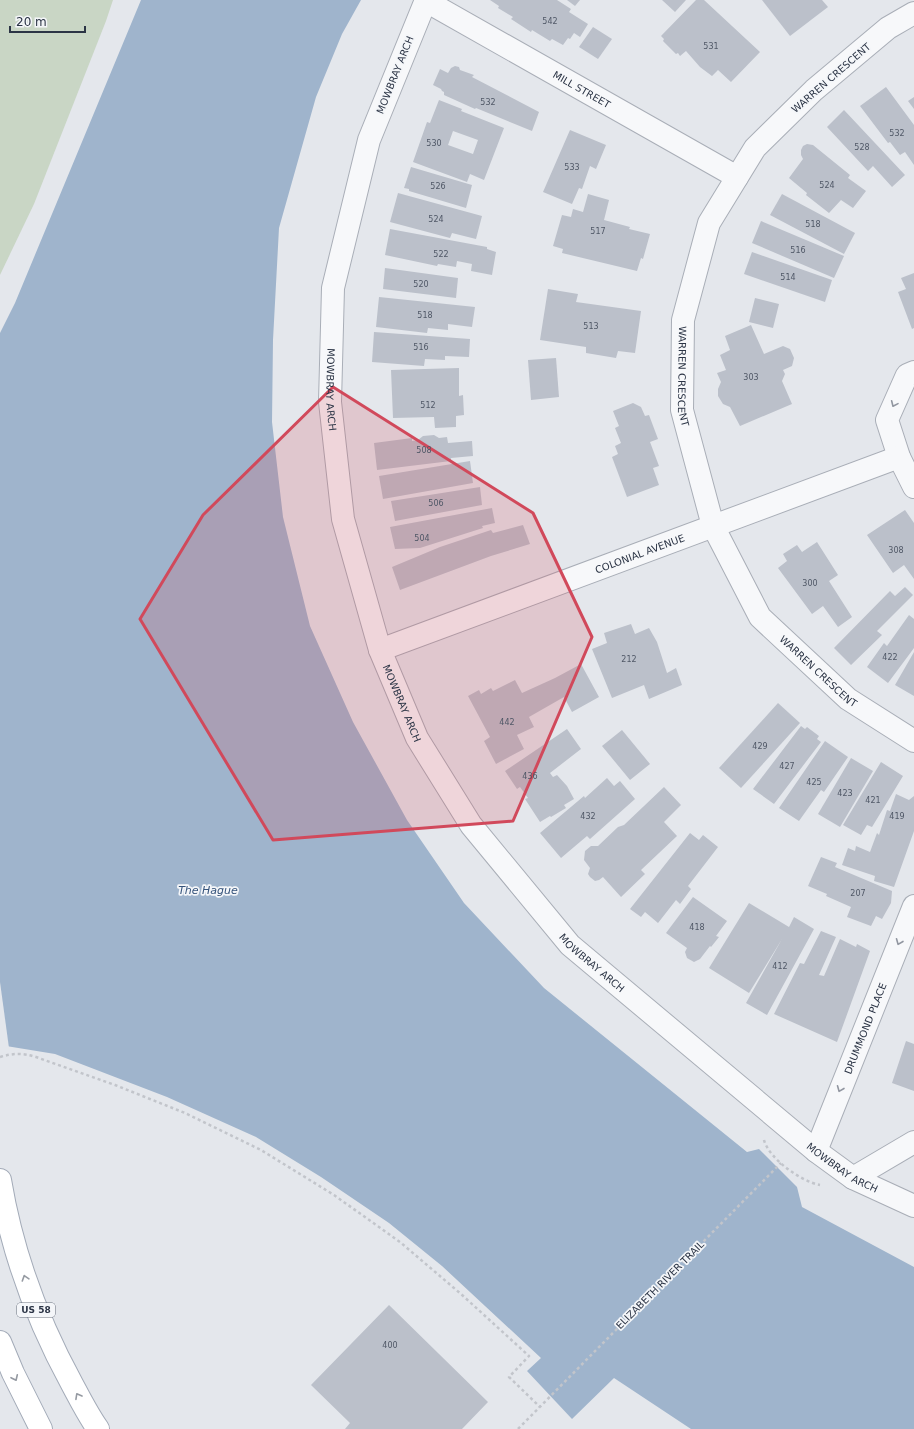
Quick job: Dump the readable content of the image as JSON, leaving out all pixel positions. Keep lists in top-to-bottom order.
{
  "streets": {
    "main road": ["US 58"],
    "street": [
      "MOWBRAY ARCH",
      "WARREN CRESCENT",
      "MILL STREET",
      "COLONIAL AVENUE",
      "DRUMMOND PLACE"
    ],
    "path": ["ELIZABETH RIVER TRAIL"]
  },
  "crossings": [
    ["MOWBRAY ARCH", "MILL STREET"],
    ["MOWBRAY ARCH", "COLONIAL AVENUE"],
    ["MOWBRAY ARCH", "DRUMMOND PLACE"],
    ["WARREN CRESCENT", "MILL STREET"],
    ["WARREN CRESCENT", "COLONIAL AVENUE"]
  ],
  "one_way": ["DRUMMOND PLACE"],
  "water": ["The Hague"],
  "house_numbers": [
    "542",
    "531",
    "532",
    "532",
    "530",
    "528",
    "533",
    "524",
    "526",
    "524",
    "518",
    "517",
    "516",
    "522",
    "514",
    "520",
    "518",
    "513",
    "516",
    "303",
    "512",
    "508",
    "506",
    "504",
    "308",
    "300",
    "422",
    "212",
    "442",
    "429",
    "427",
    "436",
    "425",
    "423",
    "421",
    "432",
    "419",
    "207",
    "418",
    "412",
    "400"
  ],
  "scale_bar": "20 m"
}
